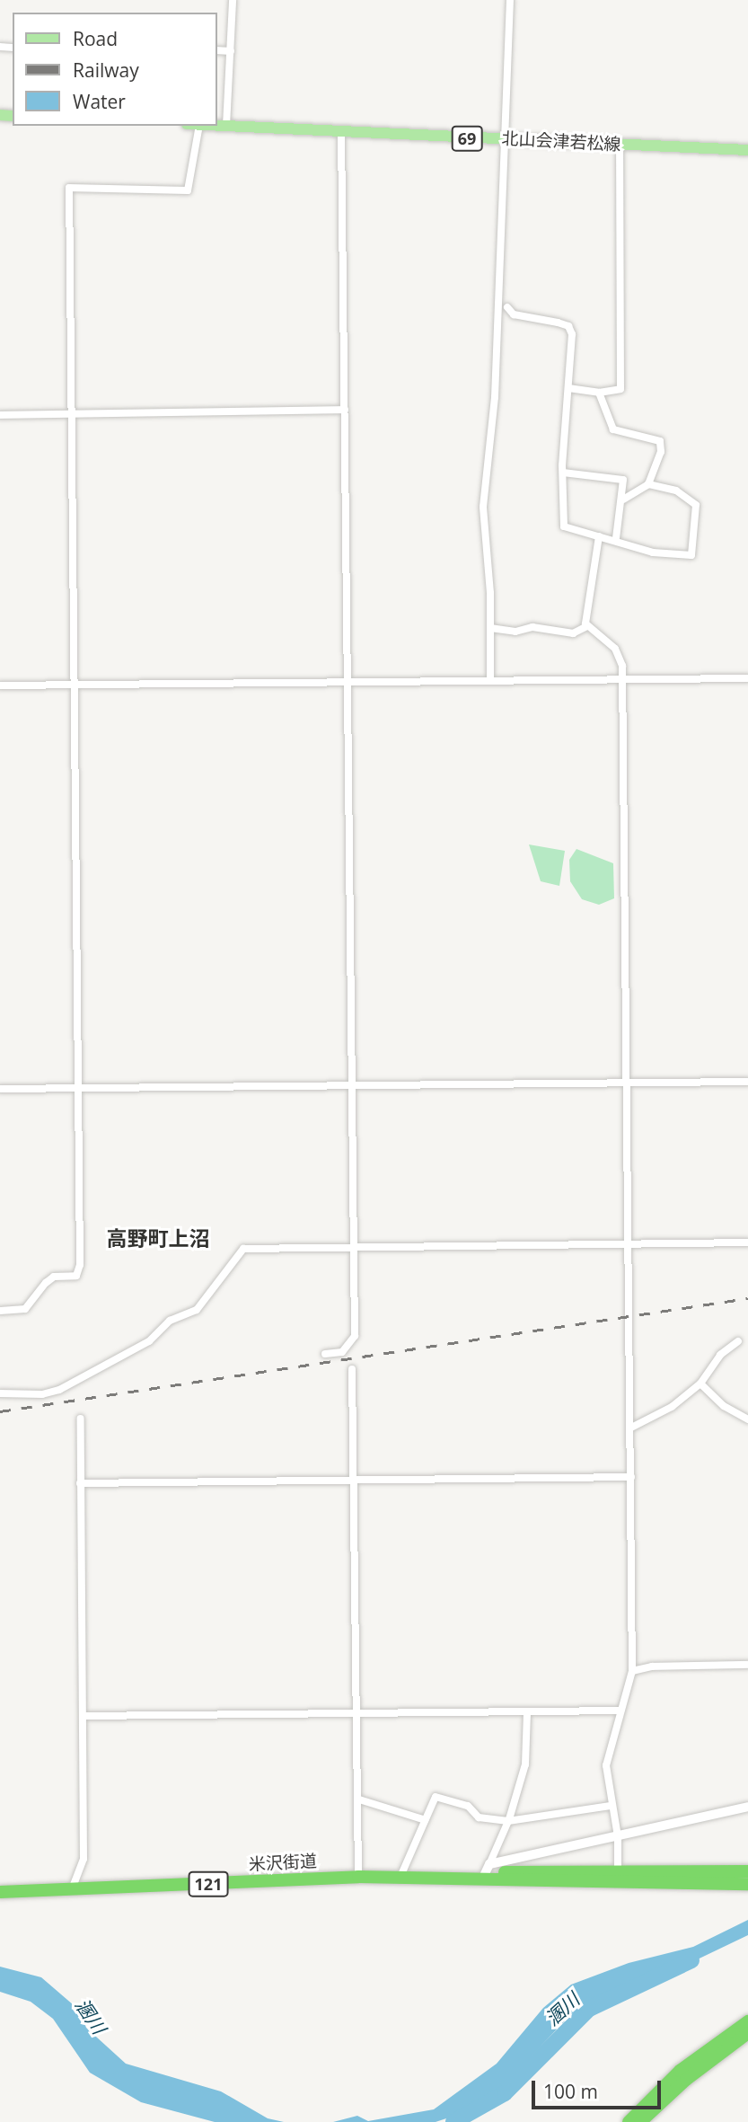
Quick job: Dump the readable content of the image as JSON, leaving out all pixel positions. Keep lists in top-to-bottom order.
{
  "streets": {
    "highway": ["米沢街道", "121"],
    "main road": ["69", "北山会津若松線"]
  },
  "districts": ["高野町上沼"],
  "water": ["溷川"],
  "legend": ["Road", "Railway", "Water"],
  "scale_bar": "100 m"
}
